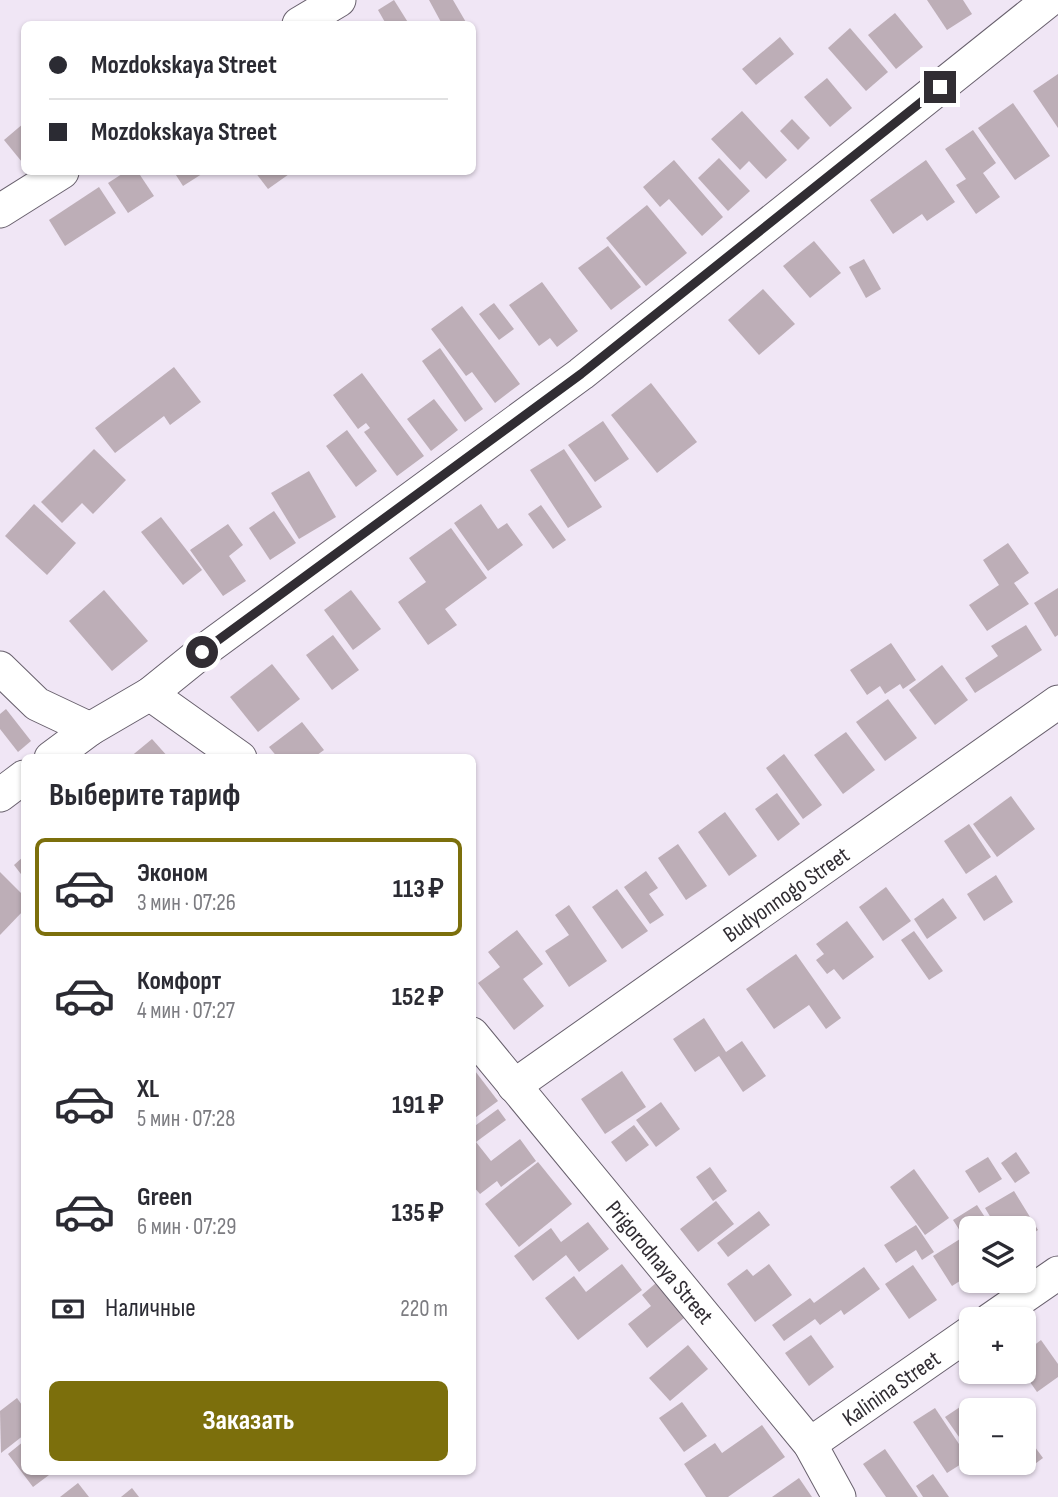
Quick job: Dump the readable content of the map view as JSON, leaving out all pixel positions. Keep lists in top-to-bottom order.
{
  "streets": {
    "street": ["Budyonnogo Street", "Prigorodnaya Street", "Kalinina Street"]
  },
  "crossings": [
    ["Budyonnogo Street", "Prigorodnaya Street"],
    ["Prigorodnaya Street", "Kalinina Street"]
  ],
  "page": {
    "banner": ["Mozdokskaya Street", "Mozdokskaya Street"],
    "heading": "Выберите тариф",
    "list": [
      {
        "name": "Эконом",
        "note": "3 мин · 07:26",
        "value": "113 ₽"
      },
      {
        "name": "Комфорт",
        "note": "4 мин · 07:27",
        "value": "152 ₽"
      },
      {
        "name": "XL",
        "note": "5 мин · 07:28",
        "value": "191 ₽"
      },
      {
        "name": "Green",
        "note": "6 мин · 07:29",
        "value": "135 ₽"
      }
    ],
    "map_buttons": ["+", "−"],
    "pay": ["Наличные", "220 m"],
    "buttons": "Заказать"
  }
}
